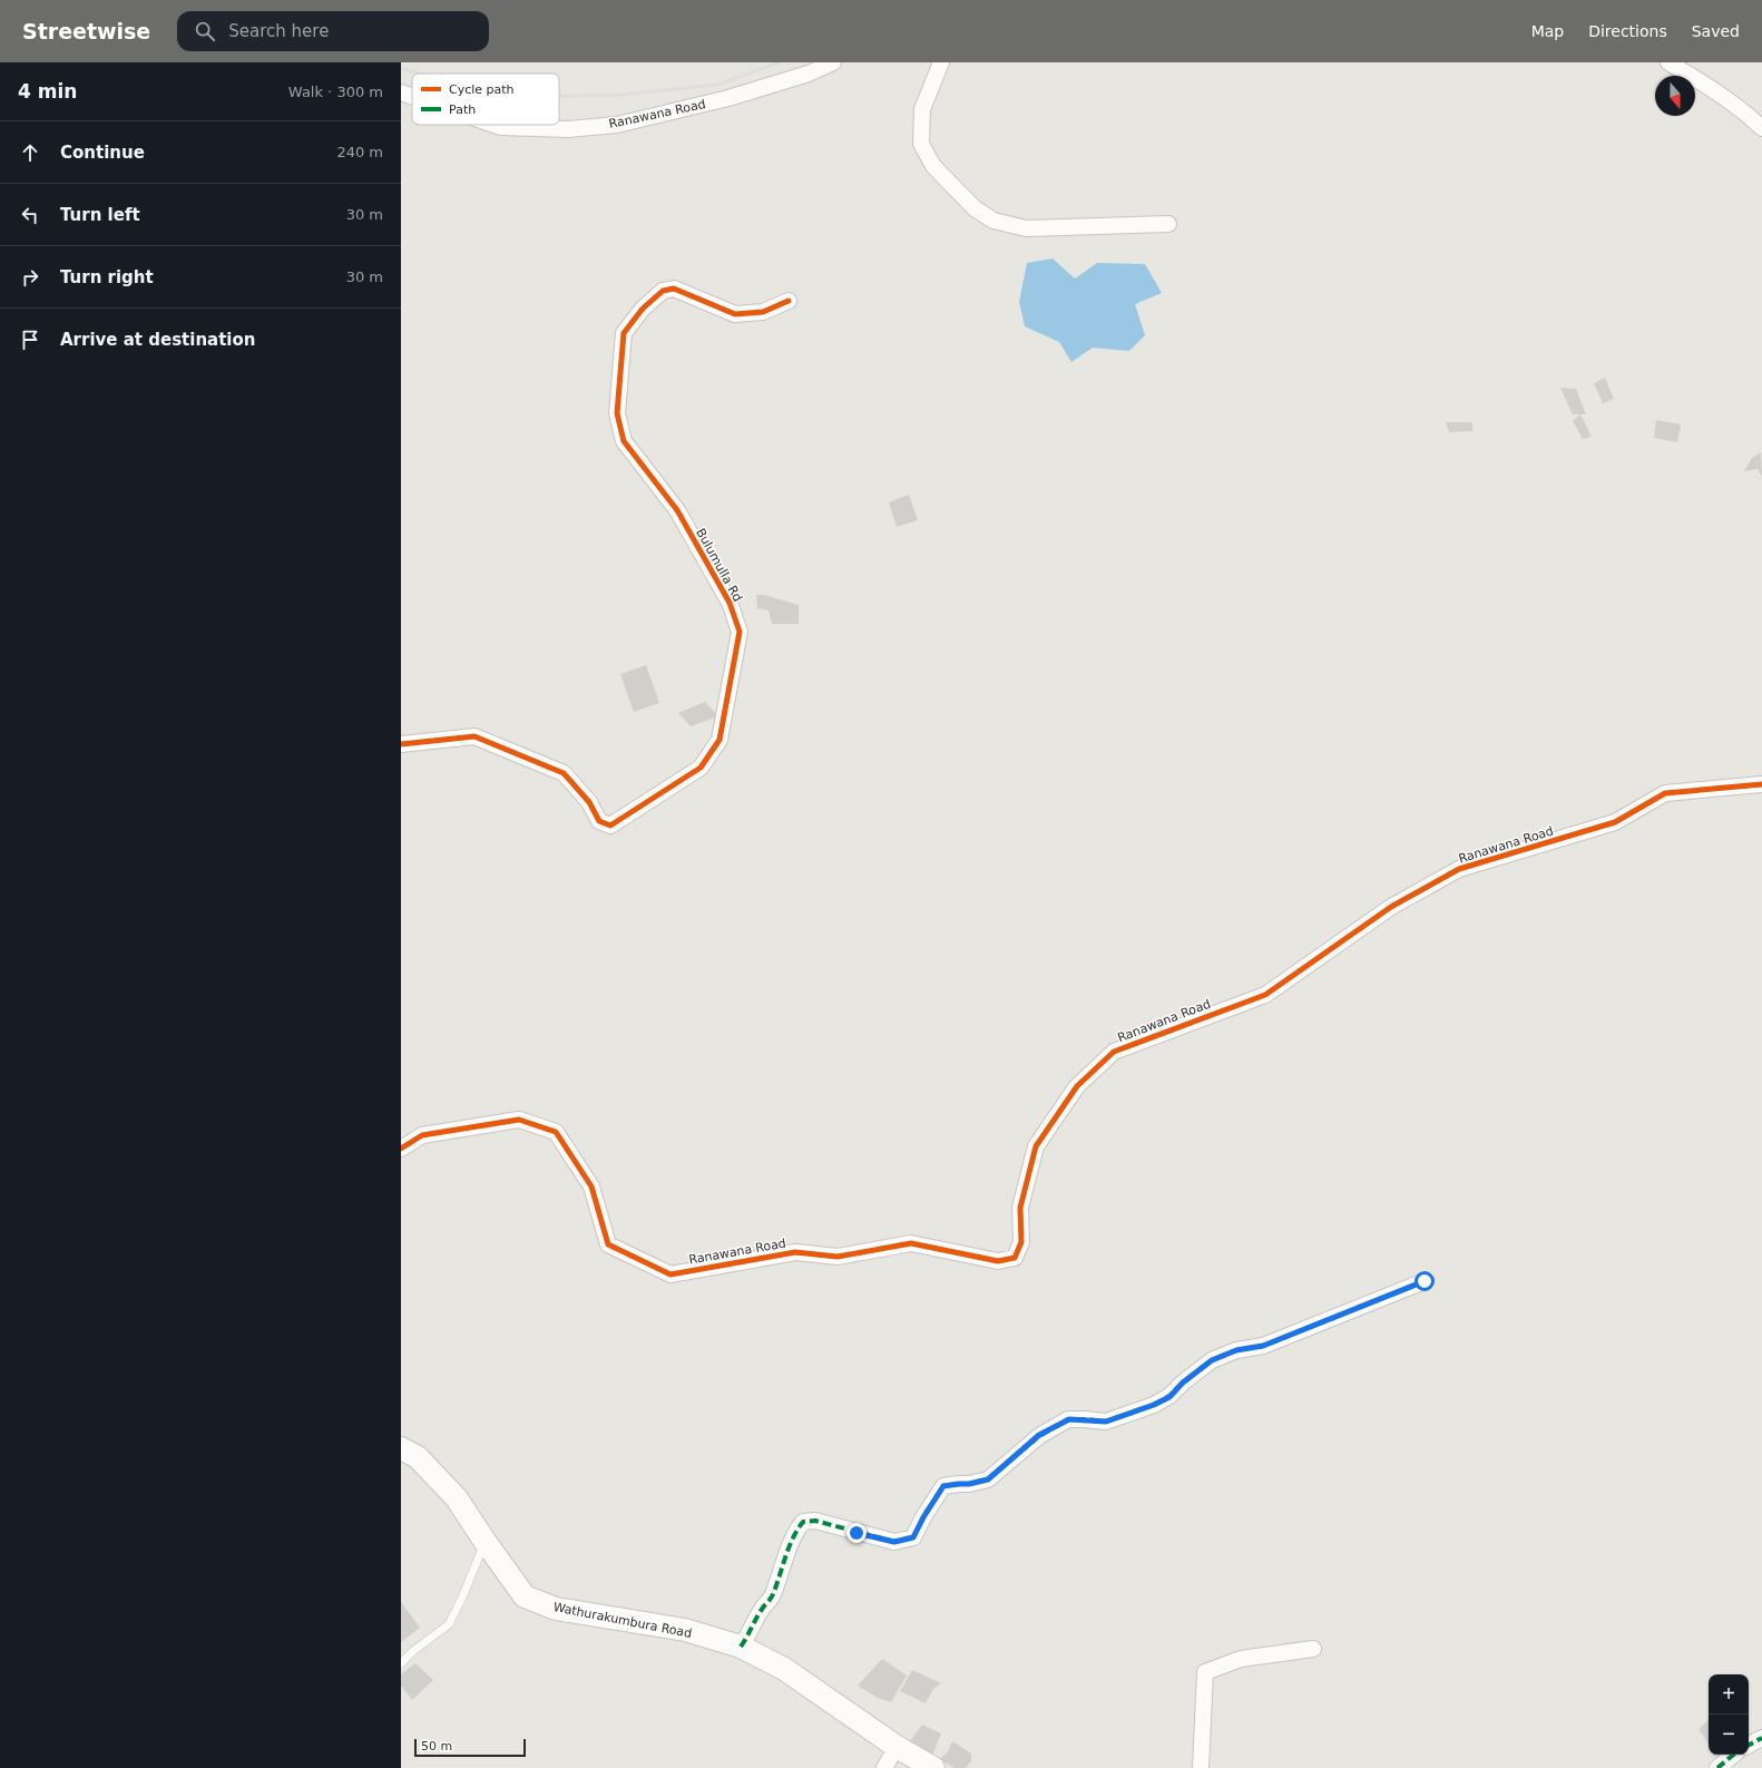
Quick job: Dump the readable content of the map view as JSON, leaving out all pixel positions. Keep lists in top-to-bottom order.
{
  "streets": {
    "main road": ["Wathurakumbura Road"],
    "street": ["Ranawana Road", "Bulumulla Rd"]
  },
  "legend": ["Cycle path", "Path"],
  "scale_bar": "50 m",
  "north": "bottom",
  "page": {
    "header": "Streetwise",
    "search": "Search here",
    "nav": ["Map", "Directions", "Saved"],
    "heading": ["4 min", "Walk · 300 m"],
    "list": [
      ["Continue", "240 m"],
      ["Turn left", "30 m"],
      ["Turn right", "30 m"],
      "Arrive at destination"
    ],
    "map_buttons": ["+", "−"],
    "scale": "50 m"
  }
}
